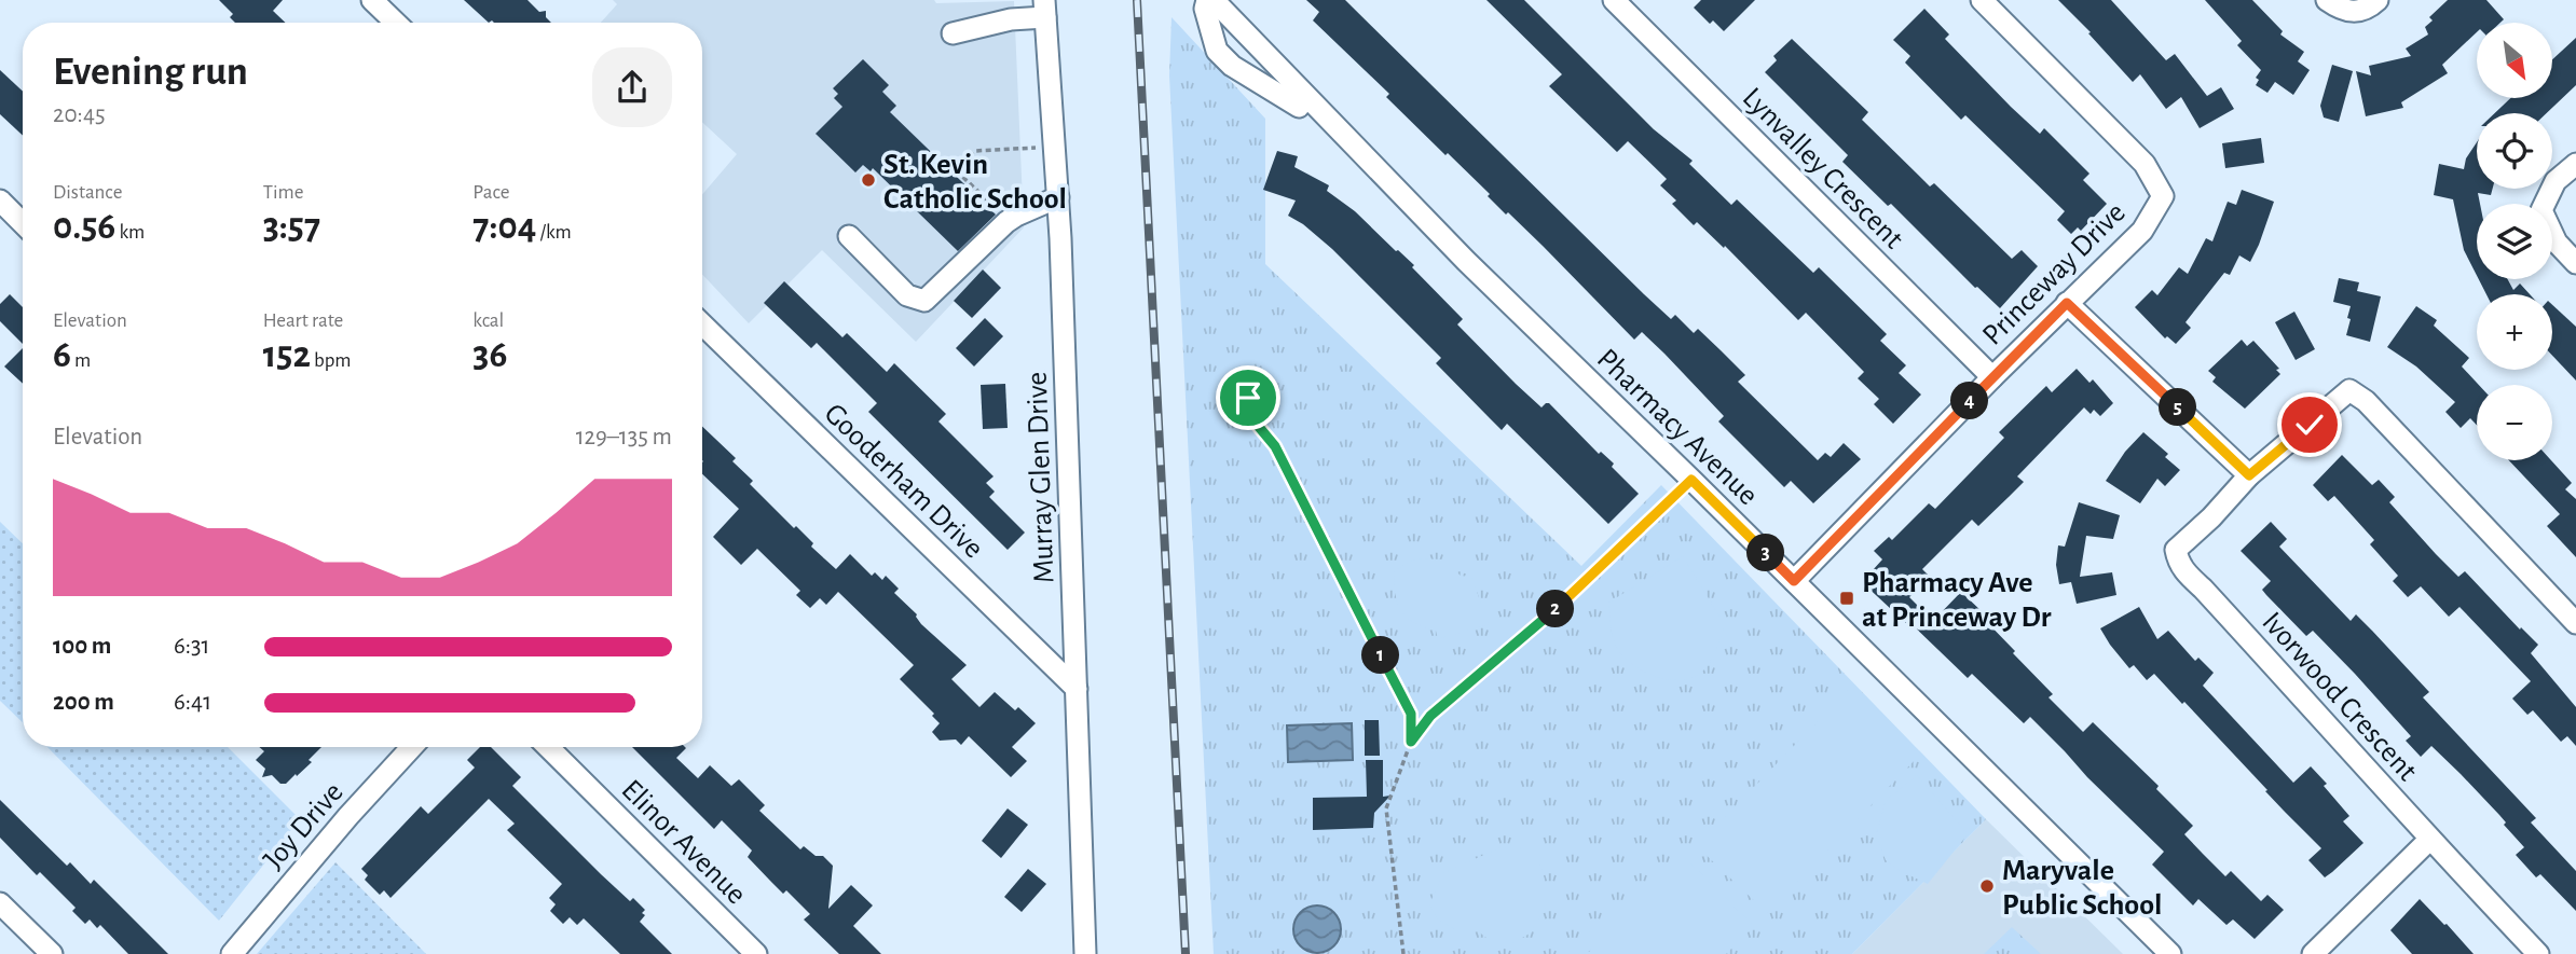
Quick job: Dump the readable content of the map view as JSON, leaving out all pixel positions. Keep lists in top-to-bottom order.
{
  "streets": {
    "street": [
      "Lynvalley Crescent",
      "Princeway Drive",
      "Pharmacy Avenue",
      "Murray Glen Drive",
      "Gooderham Drive",
      "Ivorwood Crescent",
      "Joy Drive",
      "Elinor Avenue"
    ]
  },
  "crossings": [
    ["Lynvalley Crescent", "Princeway Drive"],
    ["Princeway Drive", "Pharmacy Avenue"],
    ["Murray Glen Drive", "Gooderham Drive"]
  ],
  "places": {
    "other": ["St. Kevin Catholic School", "Maryvale Public School"],
    "transit": ["Pharmacy Ave at Princeway Dr"]
  },
  "north": "bottom right",
  "page": {
    "map_buttons": ["+", "−"],
    "heading": ["Evening run", "20:45"],
    "stats": [
      ["Distance", "0.56 km"],
      ["Time", "3:57"],
      ["Pace", "7:04 /km"],
      ["Elevation", "6 m"],
      ["Heart rate", "152 bpm"],
      ["kcal", "36"]
    ],
    "pins": [
      "4",
      "5",
      "3",
      "2",
      "1"
    ],
    "chart": ["Elevation", "129–135 m"],
    "list": [
      {
        "name": "100 m",
        "note": "6:31"
      },
      {
        "name": "200 m",
        "note": "6:41"
      }
    ]
  }
}
